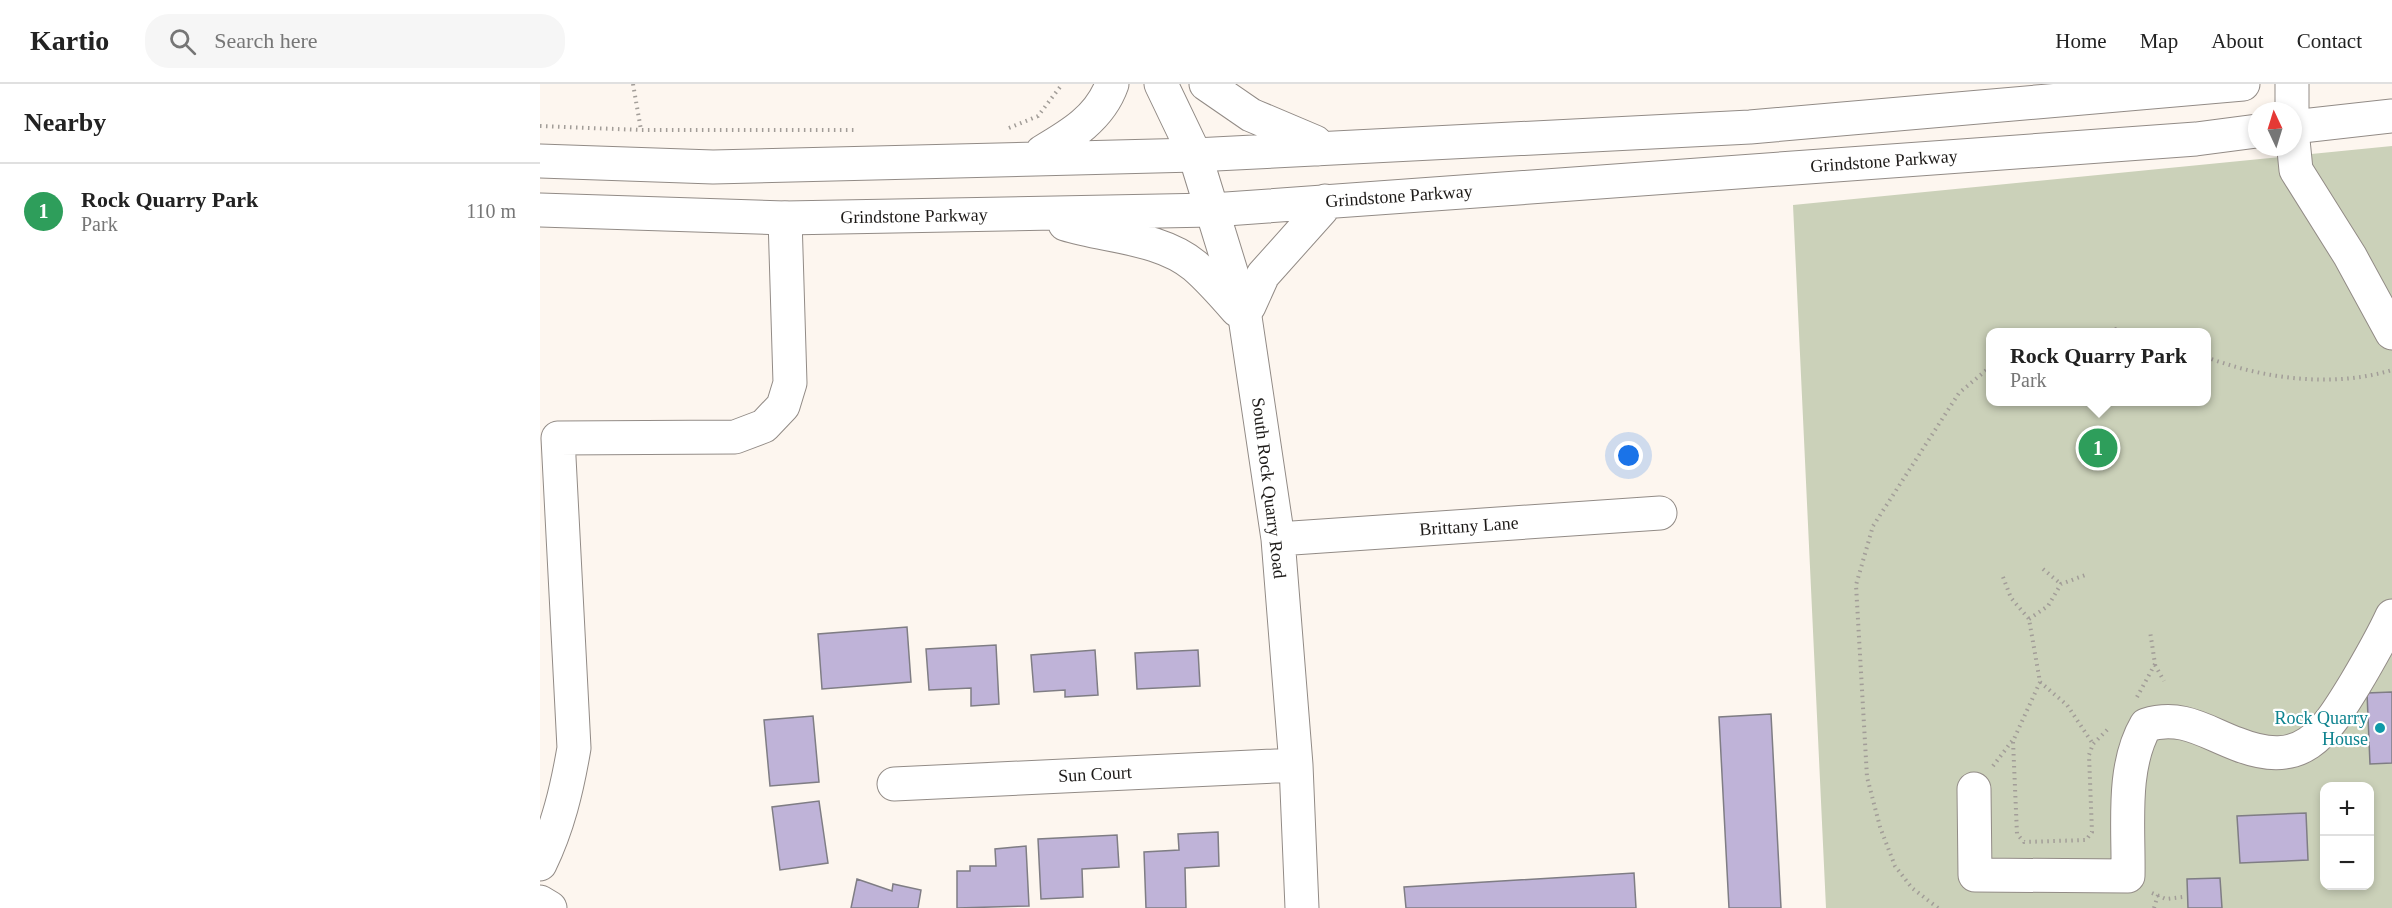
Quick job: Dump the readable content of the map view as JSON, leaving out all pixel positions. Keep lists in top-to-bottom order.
{
  "streets": {
    "main road": [
      "Grindstone Parkway",
      "South Rock Quarry Road",
      "Brittany Lane",
      "Sun Court"
    ]
  },
  "crossings": [
    ["Grindstone Parkway", "South Rock Quarry Road"],
    ["South Rock Quarry Road", "Brittany Lane"],
    ["South Rock Quarry Road", "Sun Court"]
  ],
  "places": ["Rock Quarry House"],
  "north": "top",
  "page": {
    "header": "Kartio",
    "search": "Search here",
    "nav": [
      "Home",
      "Map",
      "About",
      "Contact"
    ],
    "heading": "Nearby",
    "list": [
      {
        "mark": "1",
        "name": "Rock Quarry Park",
        "note": "Park",
        "value": "110 m"
      }
    ],
    "popup": ["Rock Quarry Park", "Park"],
    "pins": "1",
    "map_buttons": ["+", "−"]
  }
}
